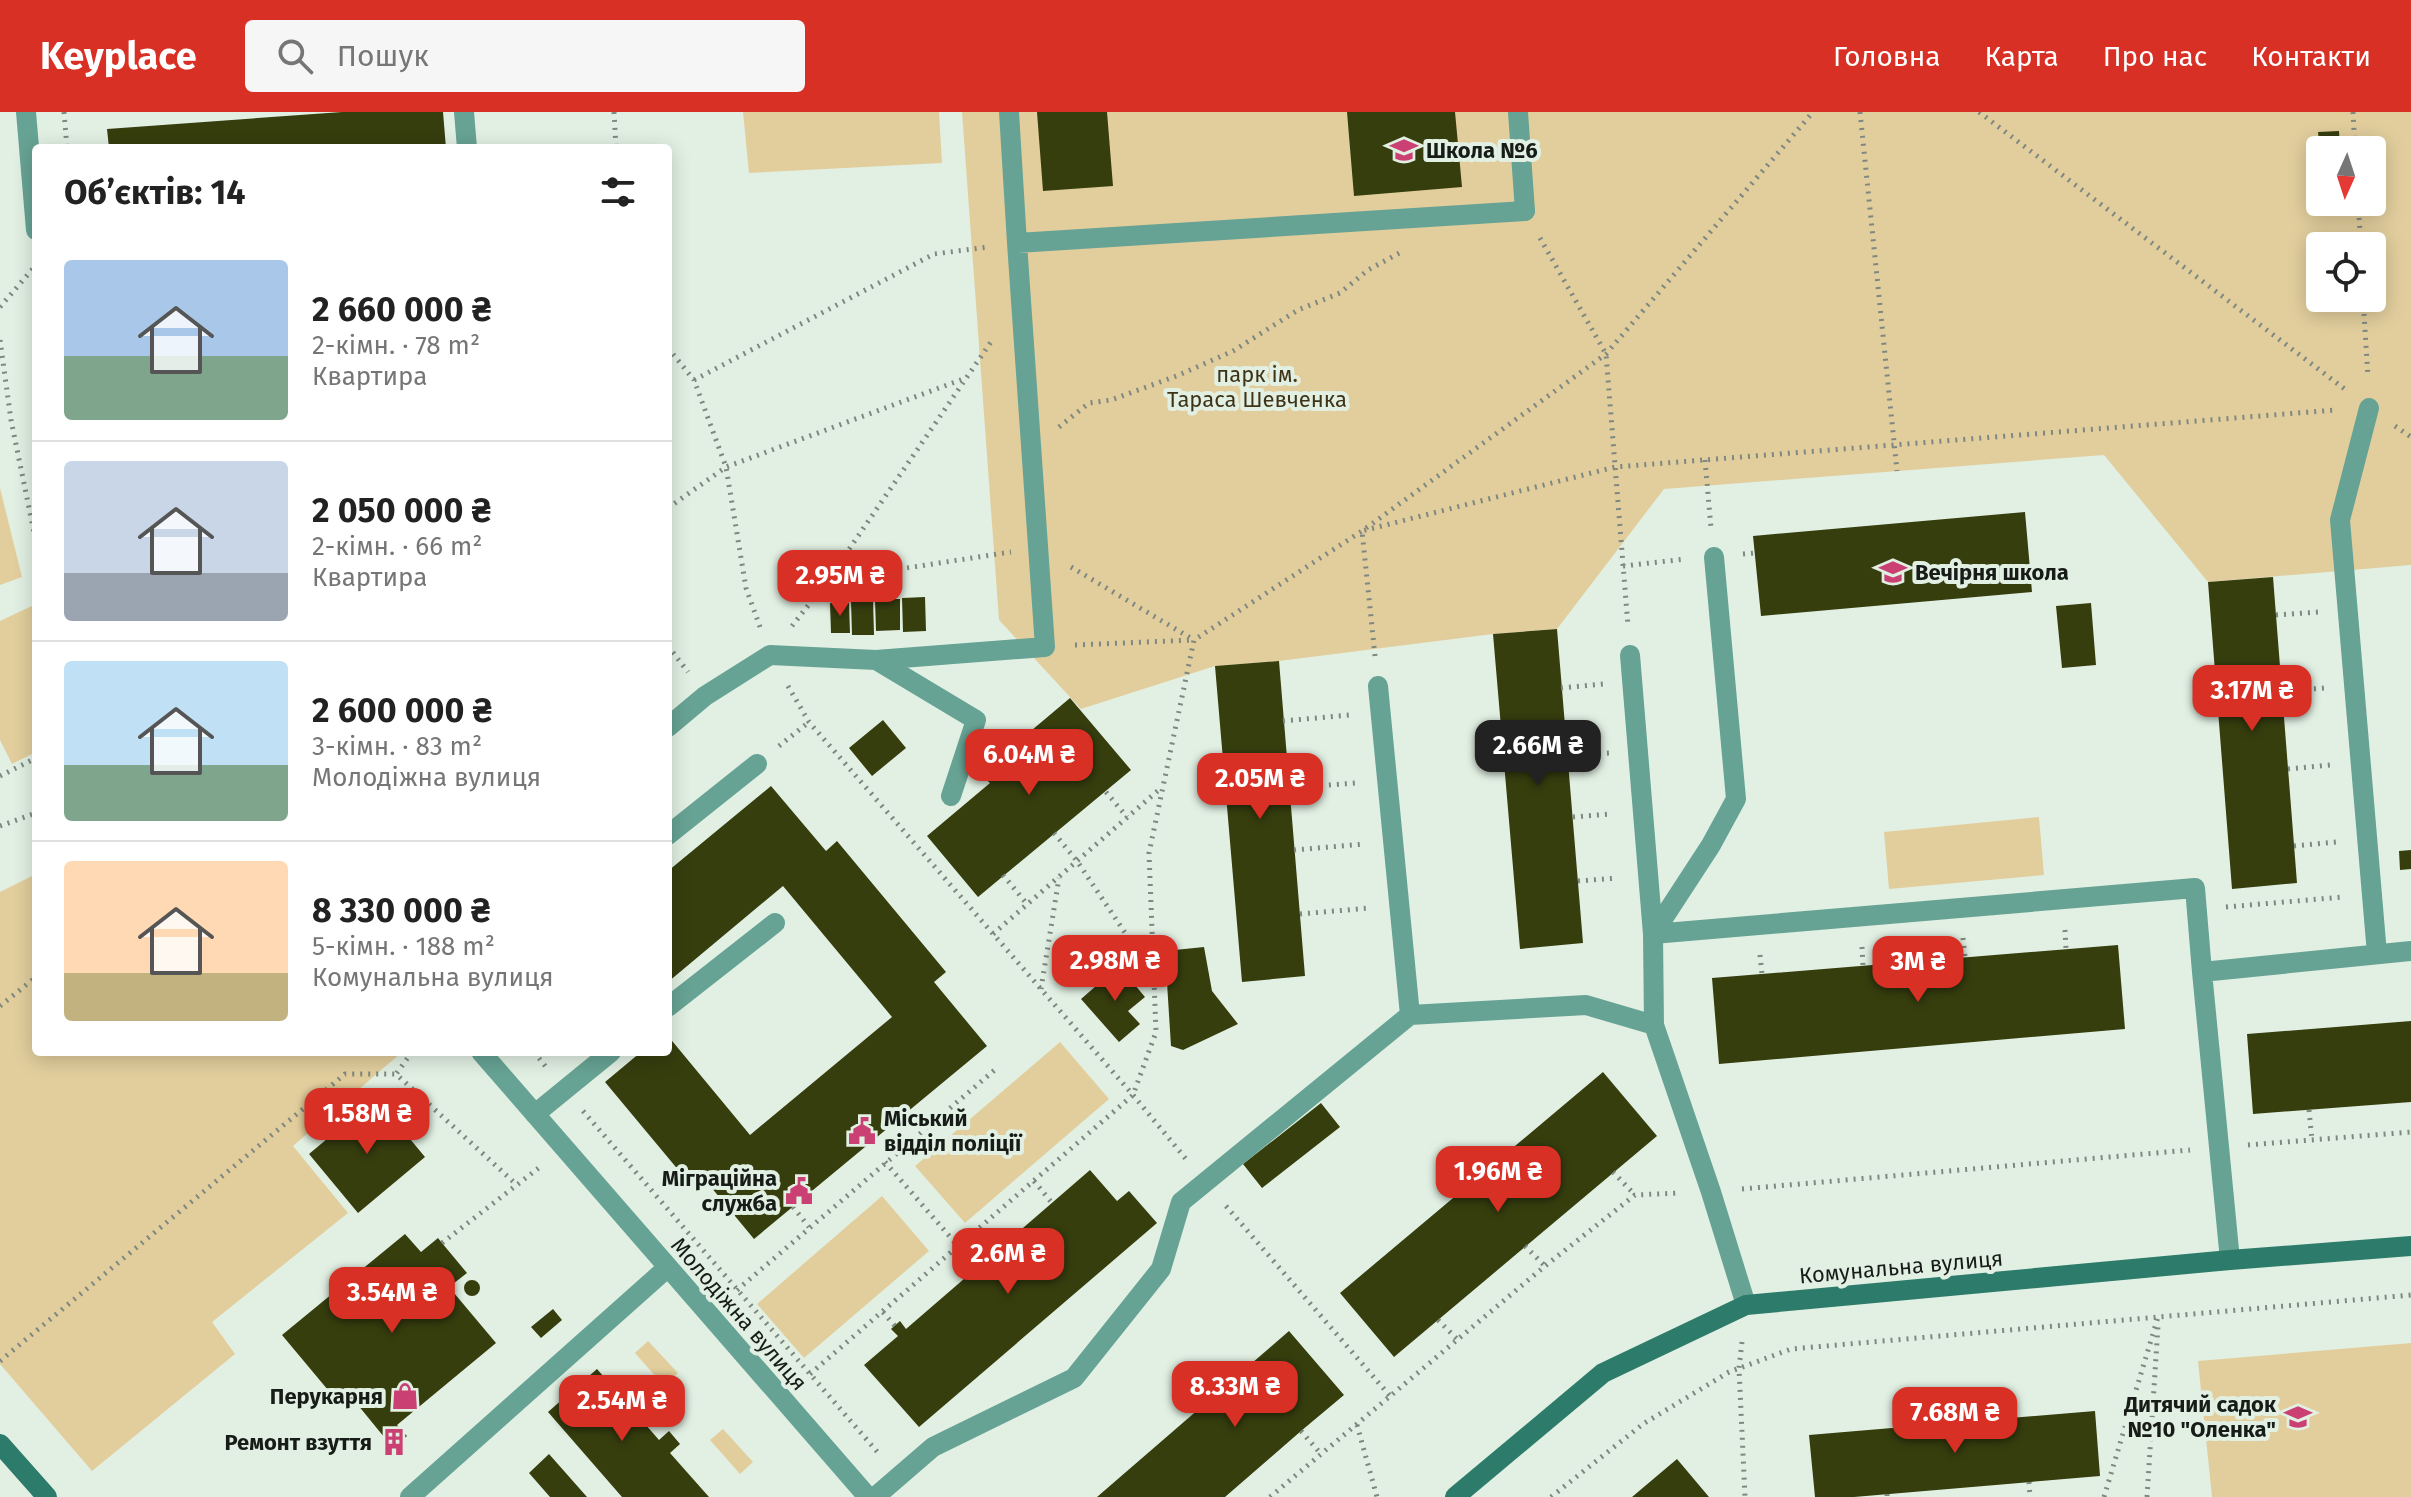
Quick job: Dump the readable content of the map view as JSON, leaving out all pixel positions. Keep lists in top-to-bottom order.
{
  "streets": {
    "main road": ["Комунальна вулиця"],
    "street": ["Молодіжна вулиця"]
  },
  "parks": ["парк ім. Тараса Шевченка"],
  "places": {
    "school or university": ["Школа №6", "Вечірня школа", "Дитячий садок №10 \"Оленка\""],
    "public building": ["Міський відділ поліції", "Міграційна служба"],
    "shop": ["Перукарня"],
    "building": ["Ремонт взуття"]
  },
  "north": "bottom",
  "page": {
    "header": "Keyplace",
    "search": "Пошук",
    "nav": [
      "Головна",
      "Карта",
      "Про нас",
      "Контакти"
    ],
    "heading": "Об’єктів: 14",
    "list": [
      {
        "name": "2 660 000 ₴",
        "note": "2-кімн. · 78 m² · Квартира"
      },
      {
        "name": "2 050 000 ₴",
        "note": "2-кімн. · 66 m² · Квартира"
      },
      {
        "name": "2 600 000 ₴",
        "note": "3-кімн. · 83 m² · Молодіжна вулиця"
      },
      {
        "name": "8 330 000 ₴",
        "note": "5-кімн. · 188 m² · Комунальна вулиця"
      }
    ],
    "price": [
      "2.95M ₴",
      "3.17M ₴",
      "2.66M ₴",
      "6.04M ₴",
      "2.05M ₴",
      "2.98M ₴",
      "3M ₴",
      "1.58M ₴",
      "1.96M ₴",
      "2.6M ₴",
      "3.54M ₴",
      "8.33M ₴",
      "2.54M ₴",
      "7.68M ₴"
    ]
  }
}
